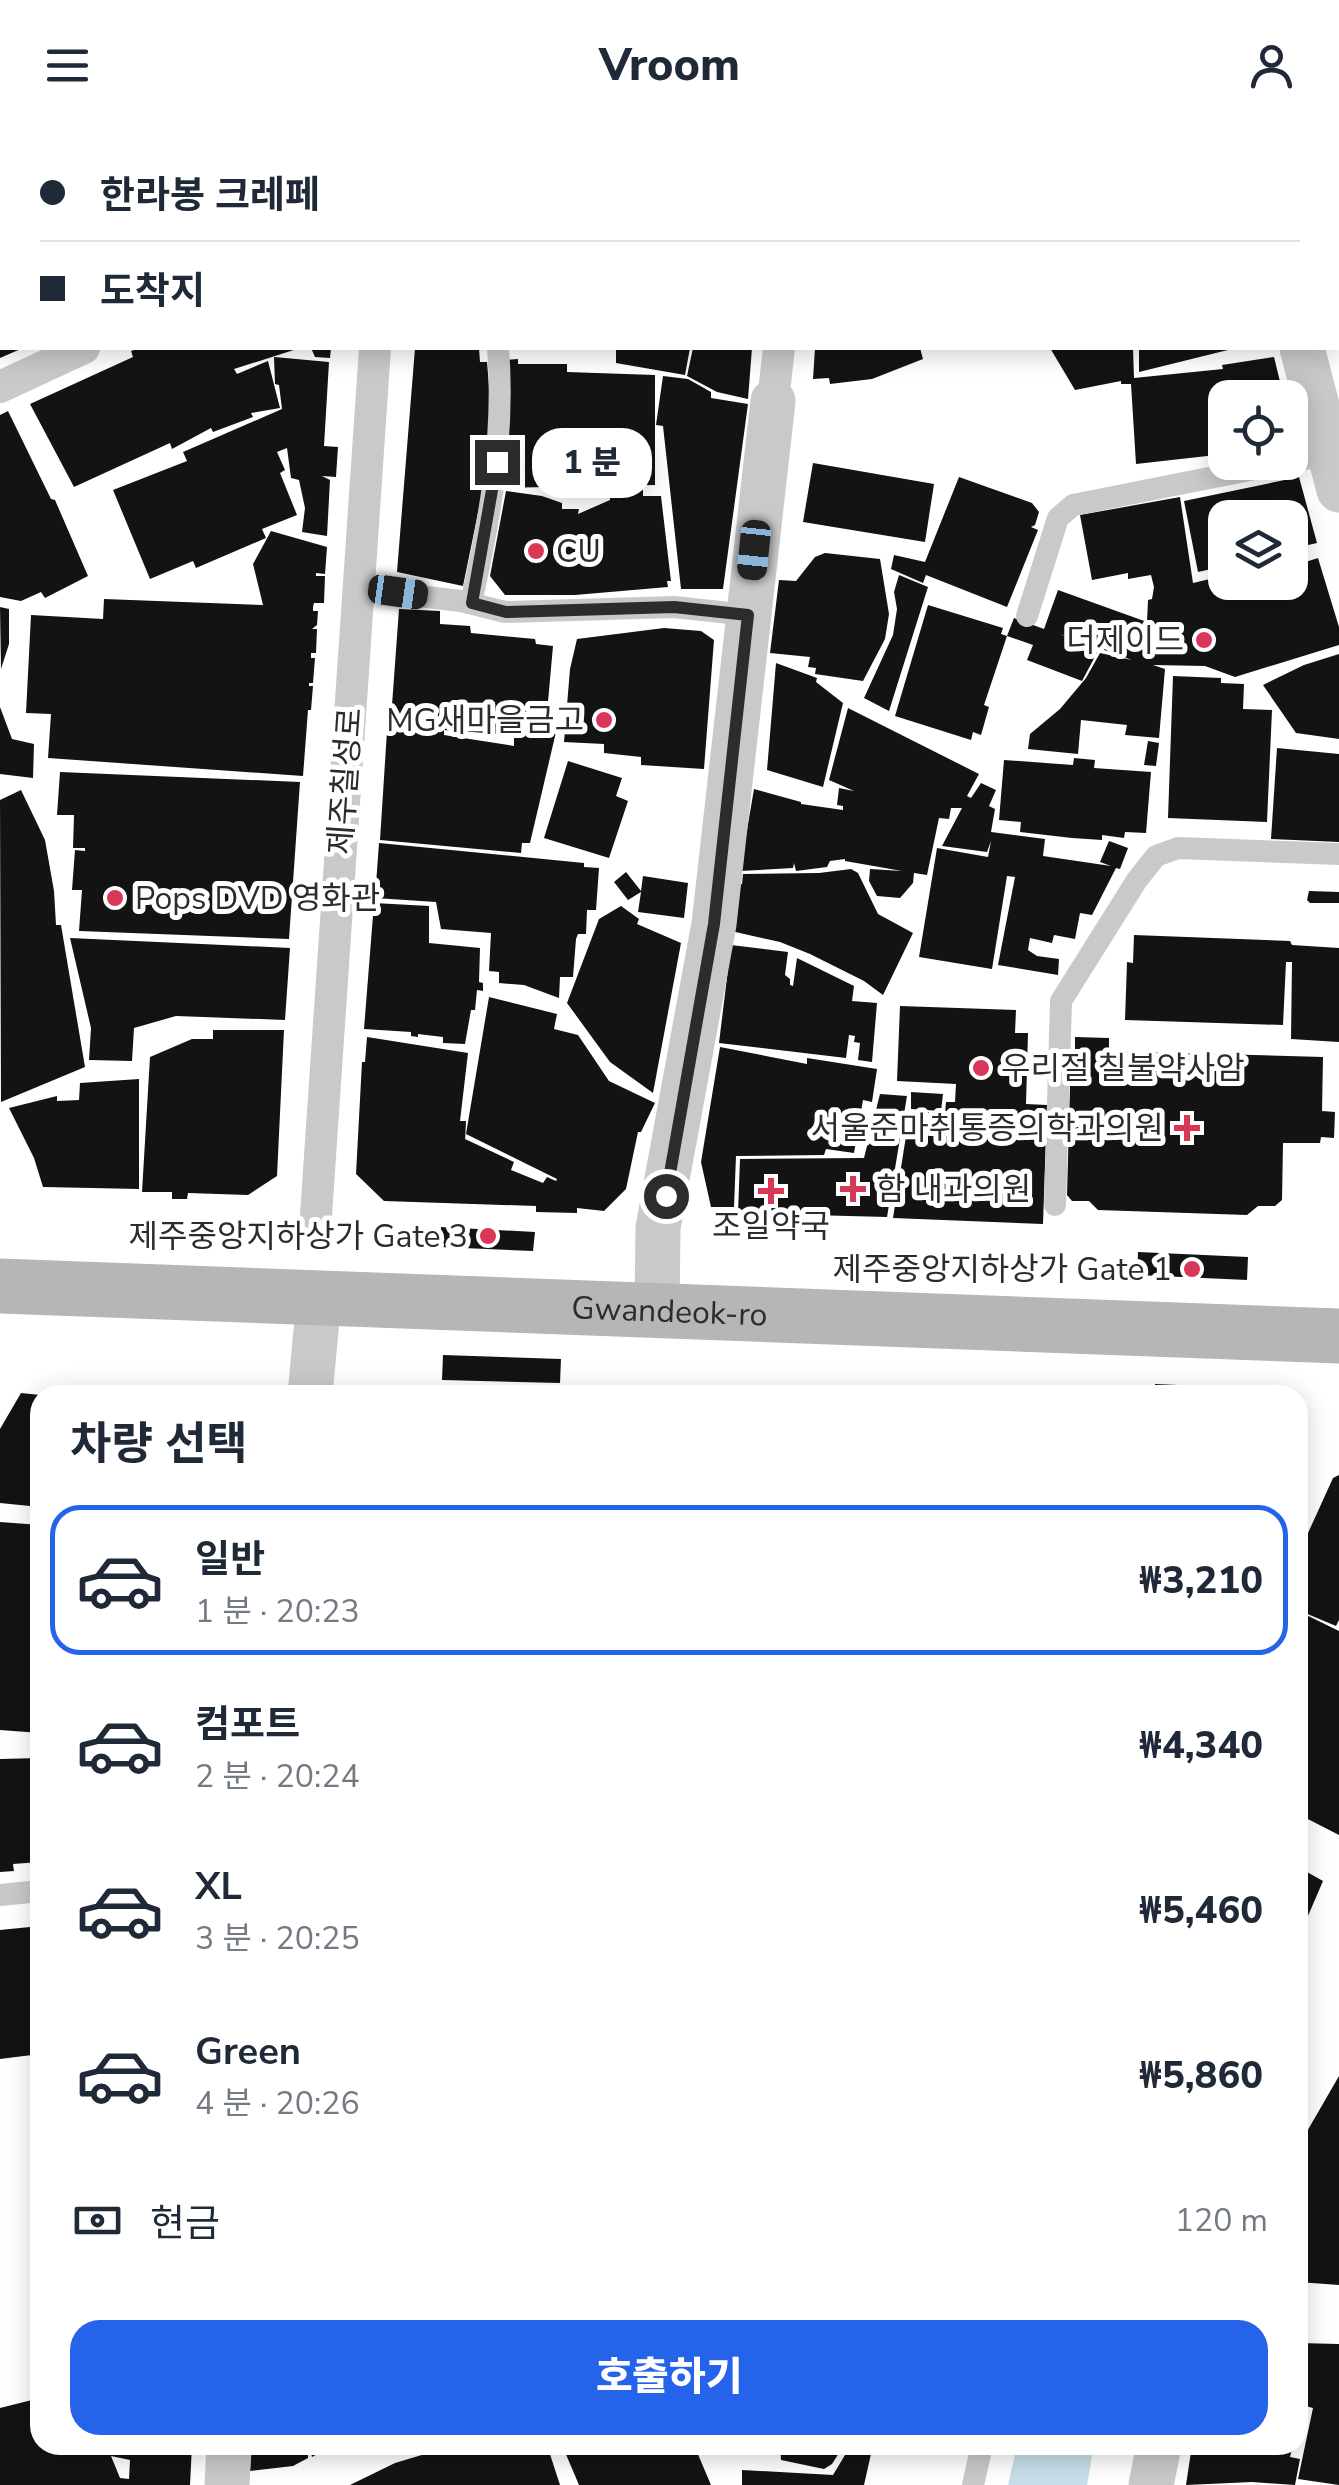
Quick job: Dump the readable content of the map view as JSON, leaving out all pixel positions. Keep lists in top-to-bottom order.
{
  "streets": {
    "main road": ["Gwandeok-ro"],
    "street": ["제주칠성로"]
  },
  "places": {
    "other": [
      "CU",
      "더제이드",
      "MG새마을금고",
      "Pops DVD 영화관",
      "우리절 칠불약사암",
      "제주중앙지하상가 Gate 3",
      "제주중앙지하상가 Gate 1"
    ],
    "health": ["서울준마취통증의학과의원", "함 내과의원", "조일약국"]
  },
  "page": {
    "header": "Vroom",
    "banner": ["한라봉 크레페", "도착지"],
    "bubble": "1 분",
    "heading": "차량 선택",
    "list": [
      {
        "name": "일반",
        "note": "1 분 · 20:23",
        "value": "₩3,210"
      },
      {
        "name": "컴포트",
        "note": "2 분 · 20:24",
        "value": "₩4,340"
      },
      {
        "name": "XL",
        "note": "3 분 · 20:25",
        "value": "₩5,460"
      },
      {
        "name": "Green",
        "note": "4 분 · 20:26",
        "value": "₩5,860"
      }
    ],
    "pay": ["현금", "120 m"],
    "buttons": "호출하기"
  }
}
